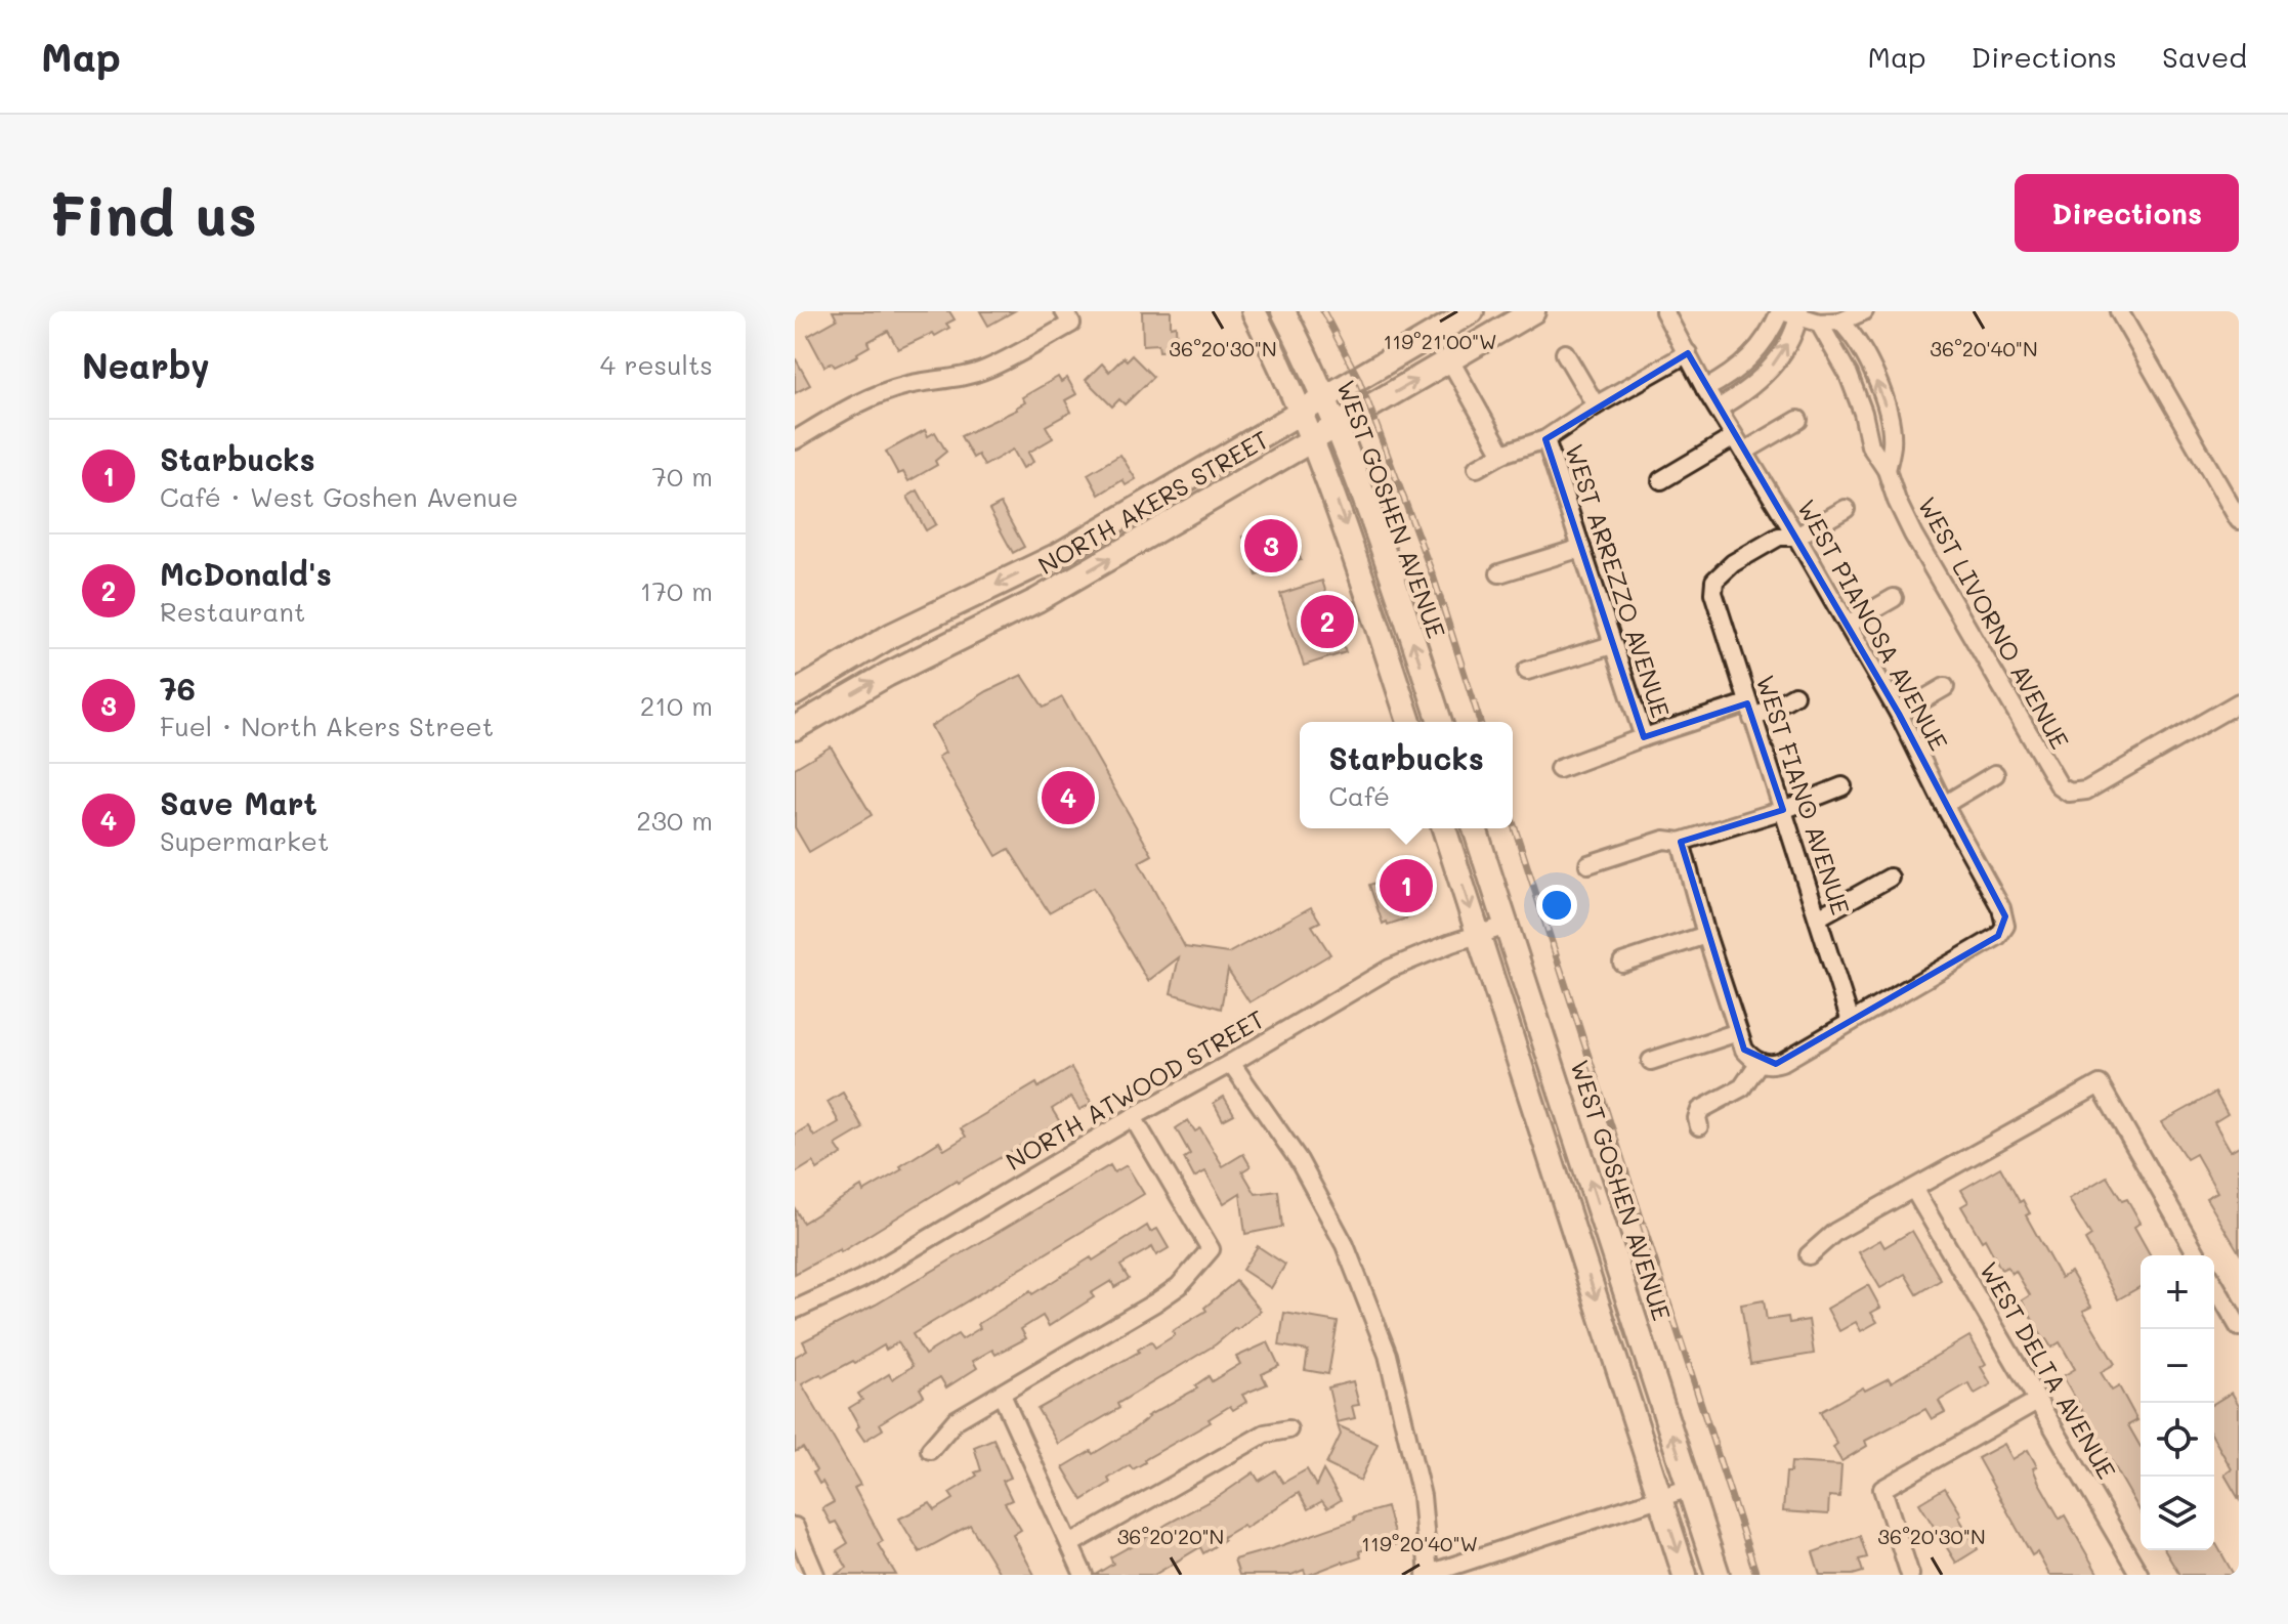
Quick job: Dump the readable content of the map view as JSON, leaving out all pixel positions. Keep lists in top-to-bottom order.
{
  "streets": {
    "main road": ["NORTH AKERS STREET", "WEST GOSHEN AVENUE"],
    "street": [
      "WEST ARREZZO AVENUE",
      "WEST LIVORNO AVENUE",
      "WEST PIANOSA AVENUE",
      "WEST FIANO AVENUE",
      "NORTH ATWOOD STREET",
      "WEST DELTA AVENUE"
    ]
  },
  "crossings": [
    ["NORTH AKERS STREET", "WEST GOSHEN AVENUE"],
    ["WEST GOSHEN AVENUE", "NORTH ATWOOD STREET"],
    ["WEST PIANOSA AVENUE", "WEST FIANO AVENUE"]
  ],
  "page": {
    "header": "Map",
    "nav": ["Map", "Directions", "Saved"],
    "buttons": "Directions",
    "title": "Find us",
    "heading": ["Nearby", "4 results"],
    "list": [
      {
        "mark": "1",
        "name": "Starbucks",
        "note": "Café · West Goshen Avenue",
        "value": "70 m"
      },
      {
        "mark": "2",
        "name": "McDonald's",
        "note": "Restaurant",
        "value": "170 m"
      },
      {
        "mark": "3",
        "name": "76",
        "note": "Fuel · North Akers Street",
        "value": "210 m"
      },
      {
        "mark": "4",
        "name": "Save Mart",
        "note": "Supermarket",
        "value": "230 m"
      }
    ],
    "pins": [
      "3",
      "2",
      "4",
      "1"
    ],
    "popup": ["Starbucks", "Café"],
    "map_buttons": ["+", "−"]
  },
  "coordinates": [
    "119°21'00\"W",
    "36°20'30\"N",
    "36°20'40\"N",
    "36°20'20\"N",
    "119°20'40\"W"
  ]
}
